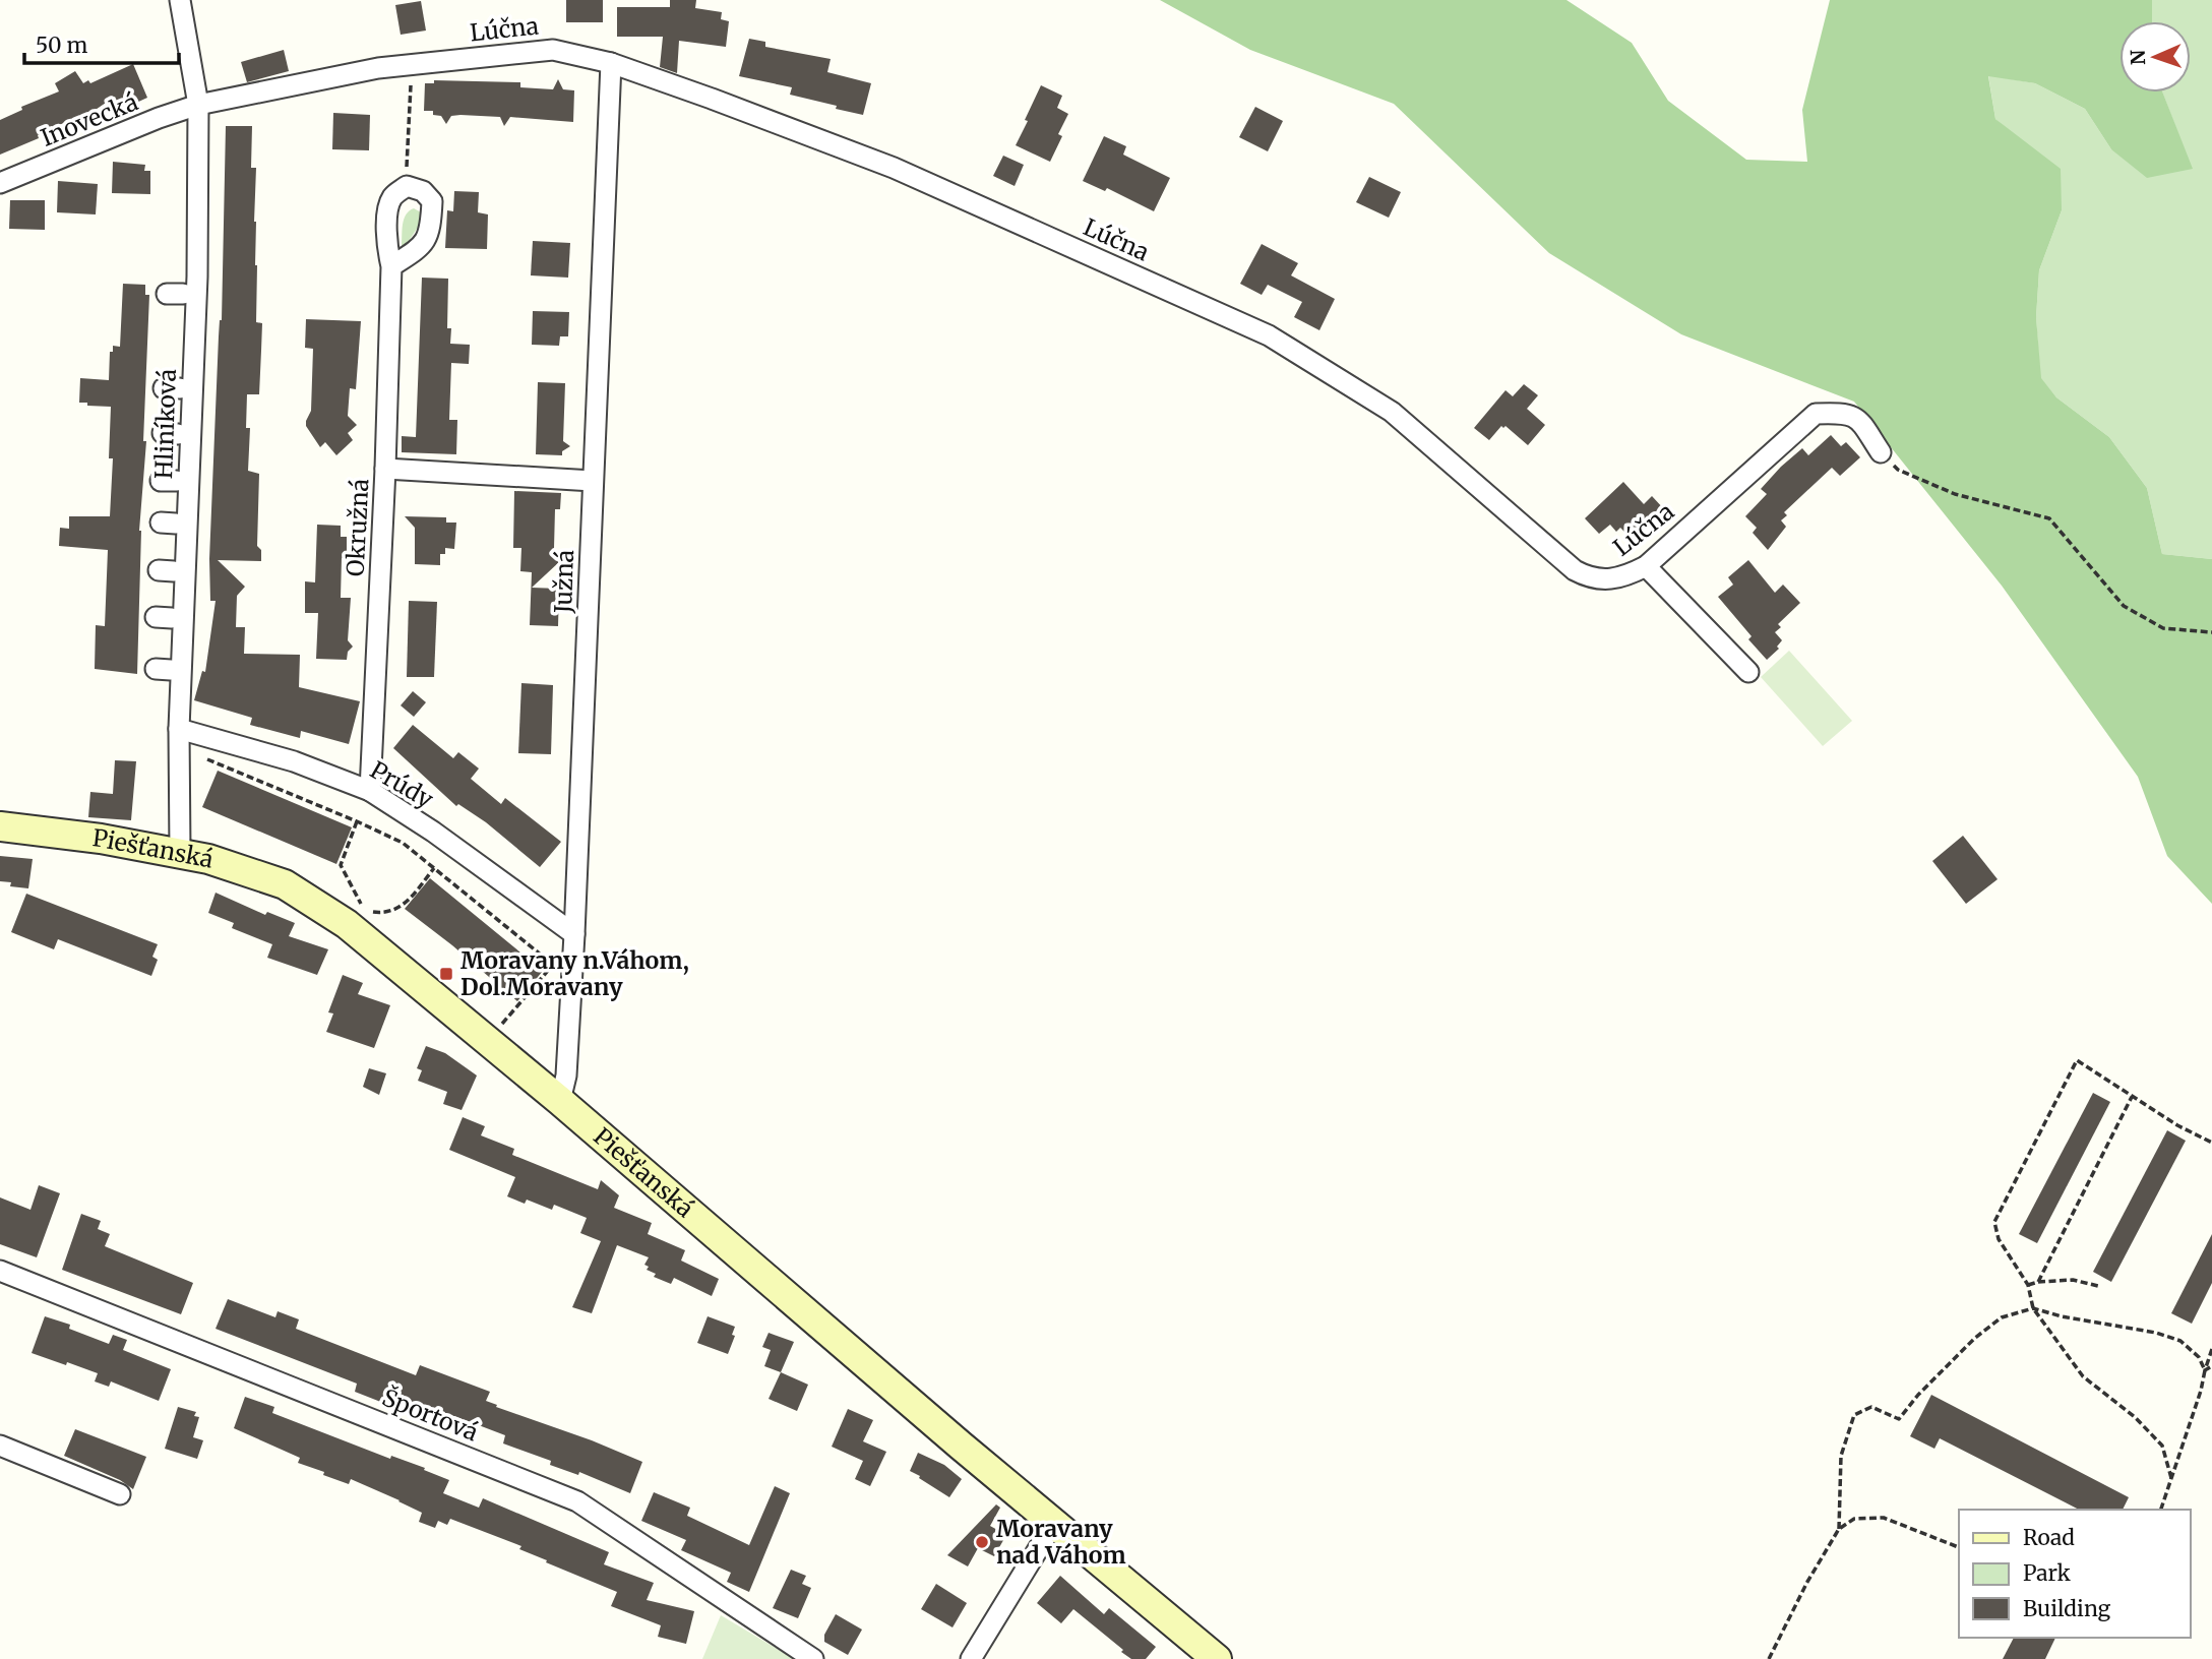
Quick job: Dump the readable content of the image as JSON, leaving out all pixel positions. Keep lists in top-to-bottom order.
{
  "streets": {
    "main road": ["Piešťanská"],
    "street": [
      "Lúčna",
      "Inovecká",
      "Hliníková",
      "Okružná",
      "Južná",
      "Prúdy",
      "Športová"
    ]
  },
  "crossings": [
    ["Lúčna", "Inovecká"],
    ["Lúčna", "Hliníková"],
    ["Lúčna", "Južná"],
    ["Inovecká", "Hliníková"],
    ["Hliníková", "Prúdy"],
    ["Hliníková", "Piešťanská"],
    ["Okružná", "Prúdy"],
    ["Južná", "Prúdy"],
    ["Južná", "Piešťanská"]
  ],
  "places": {
    "transit": ["Moravany n.Váhom, Dol.Moravany"],
    "other": ["Moravany nad Váhom"]
  },
  "legend": ["Road", "Park", "Building"],
  "scale_bar": "50 m",
  "north": "left"
}
